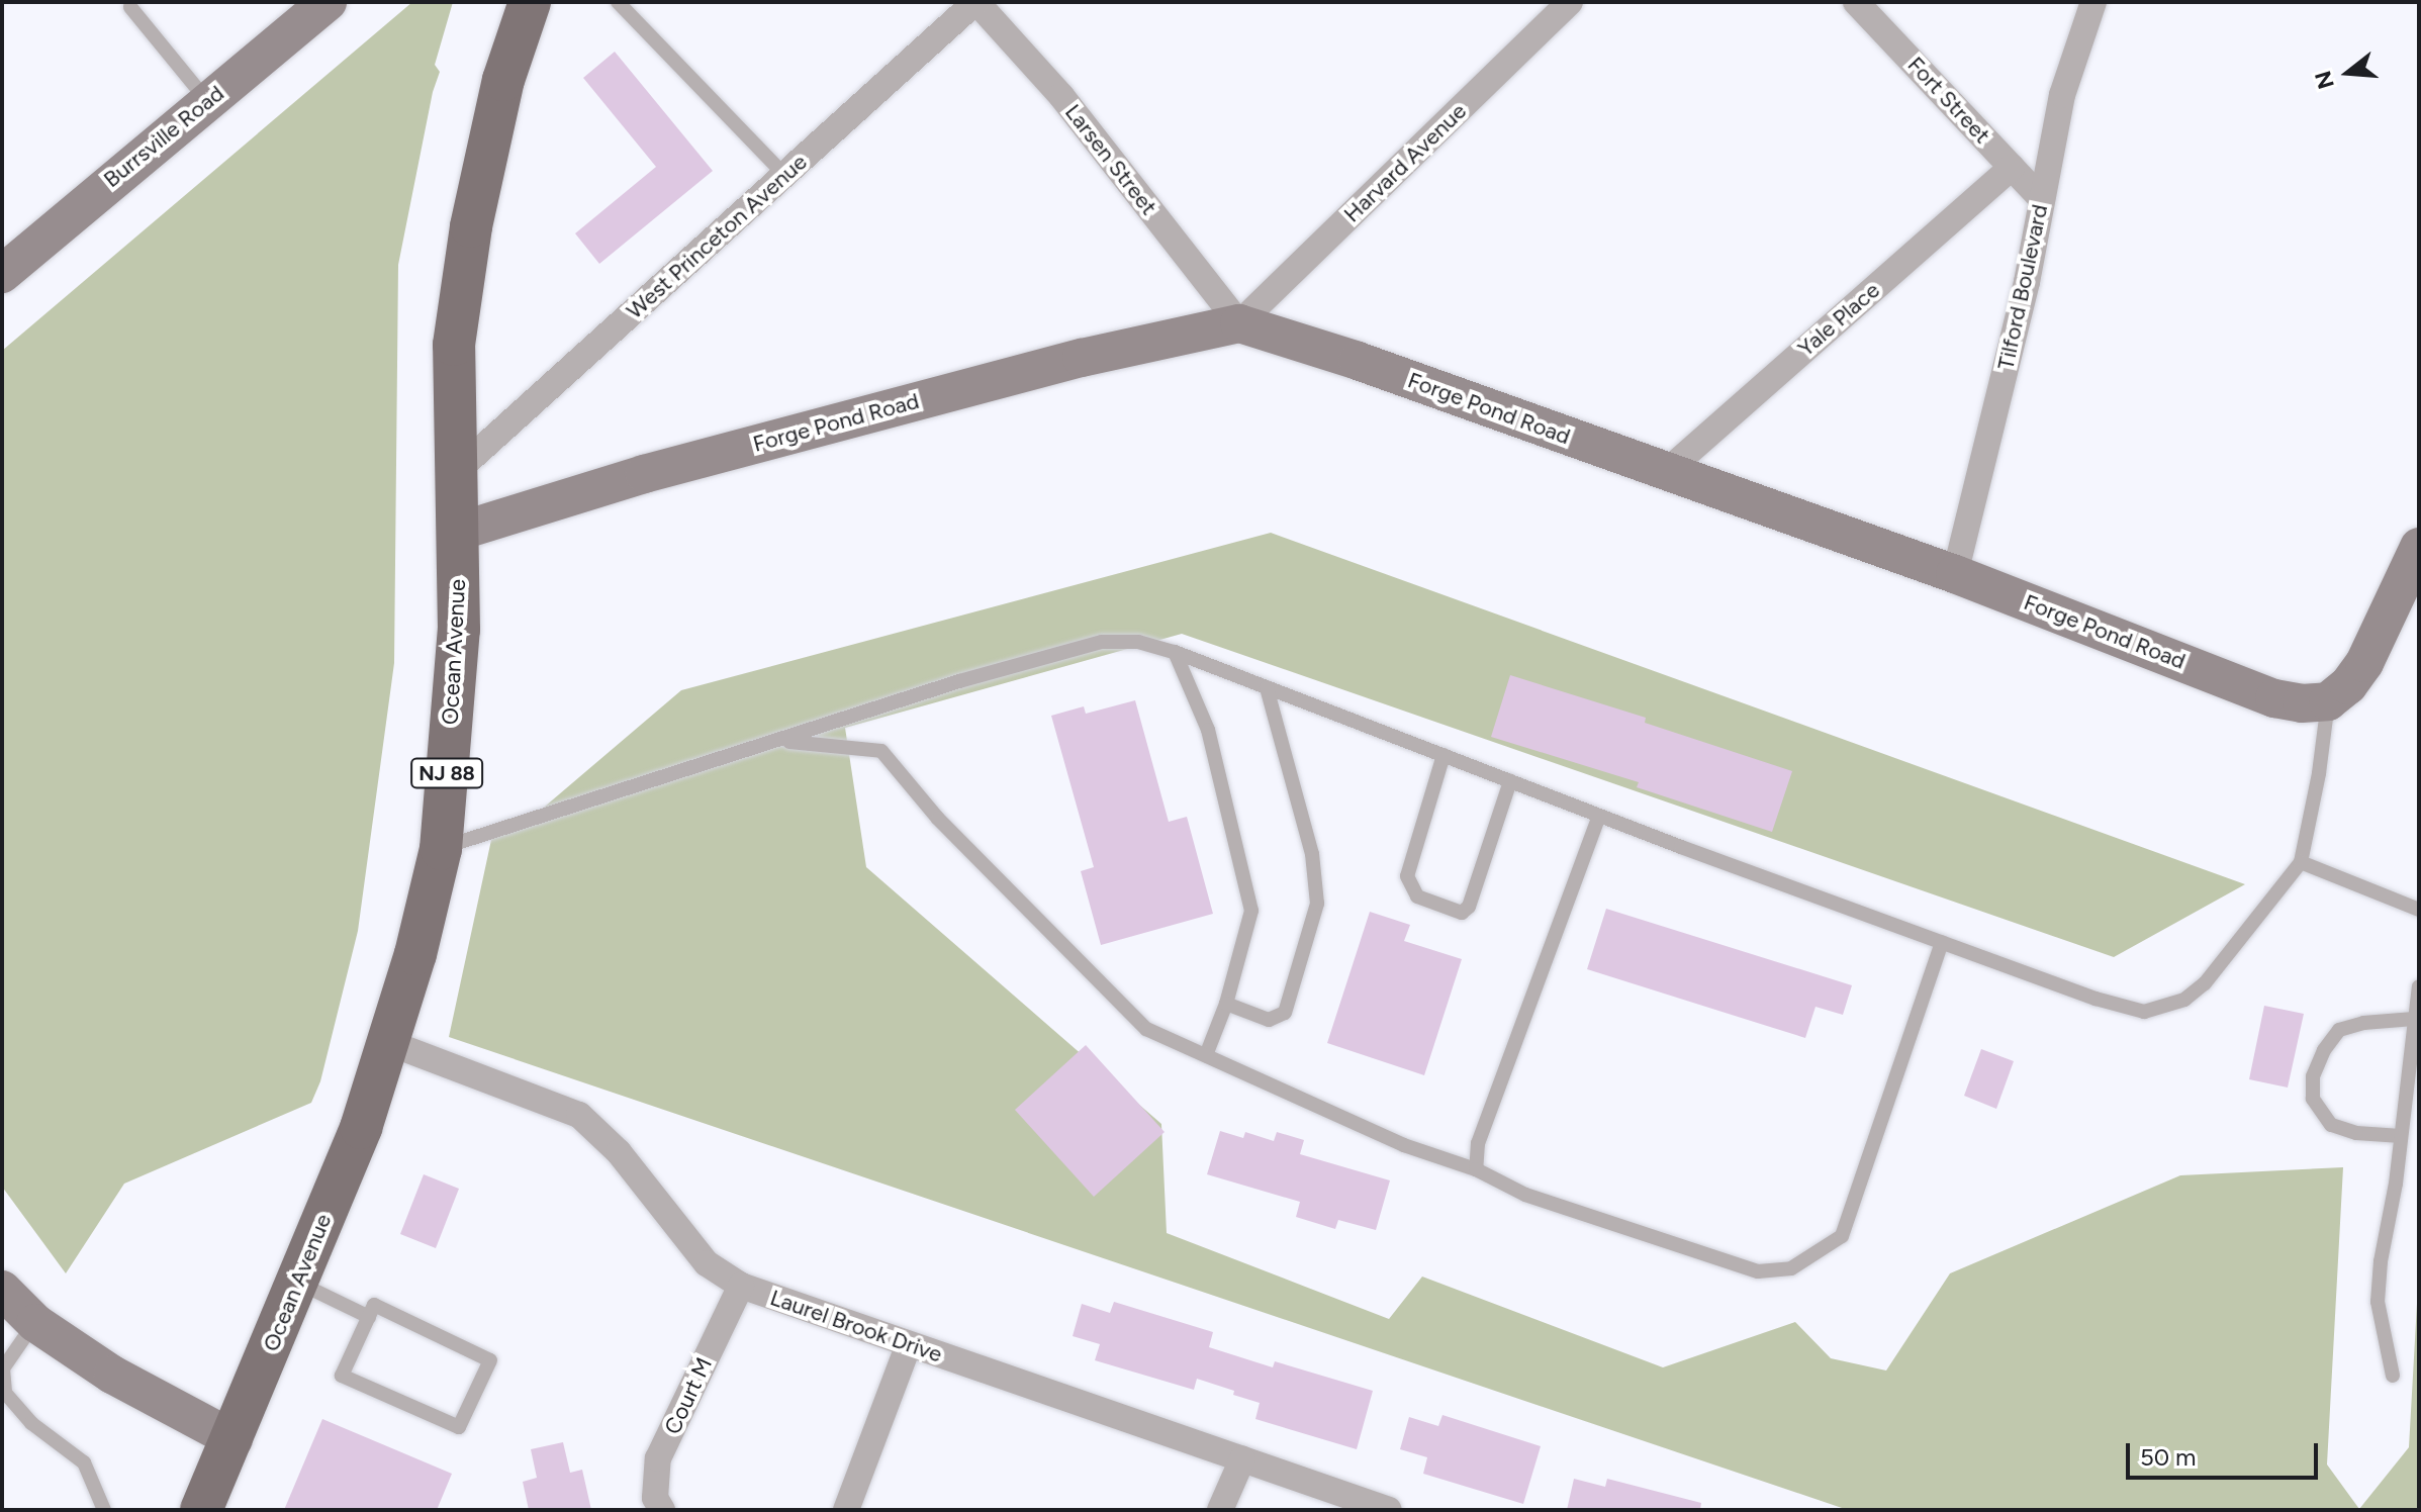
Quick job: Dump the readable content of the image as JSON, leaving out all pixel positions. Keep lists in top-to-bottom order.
{
  "streets": {
    "main road": ["Ocean Avenue", "NJ 88"],
    "street": [
      "Fort Street",
      "Burrsville Road",
      "Larsen Street",
      "Harvard Avenue",
      "West Princeton Avenue",
      "Tilford Boulevard",
      "Yale Place",
      "Forge Pond Road",
      "Laurel Brook Drive",
      "Court M"
    ]
  },
  "crossings": [
    ["Fort Street", "Tilford Boulevard"],
    ["Fort Street", "Yale Place"],
    ["Larsen Street", "Harvard Avenue"],
    ["Larsen Street", "West Princeton Avenue"],
    ["Larsen Street", "Forge Pond Road"],
    ["Harvard Avenue", "Forge Pond Road"],
    ["West Princeton Avenue", "Ocean Avenue"],
    ["Tilford Boulevard", "Forge Pond Road"],
    ["Yale Place", "Forge Pond Road"],
    ["Forge Pond Road", "Ocean Avenue"],
    ["Ocean Avenue", "Laurel Brook Drive"],
    ["Laurel Brook Drive", "Court M"]
  ],
  "scale_bar": "50 m",
  "north": "left"
}
